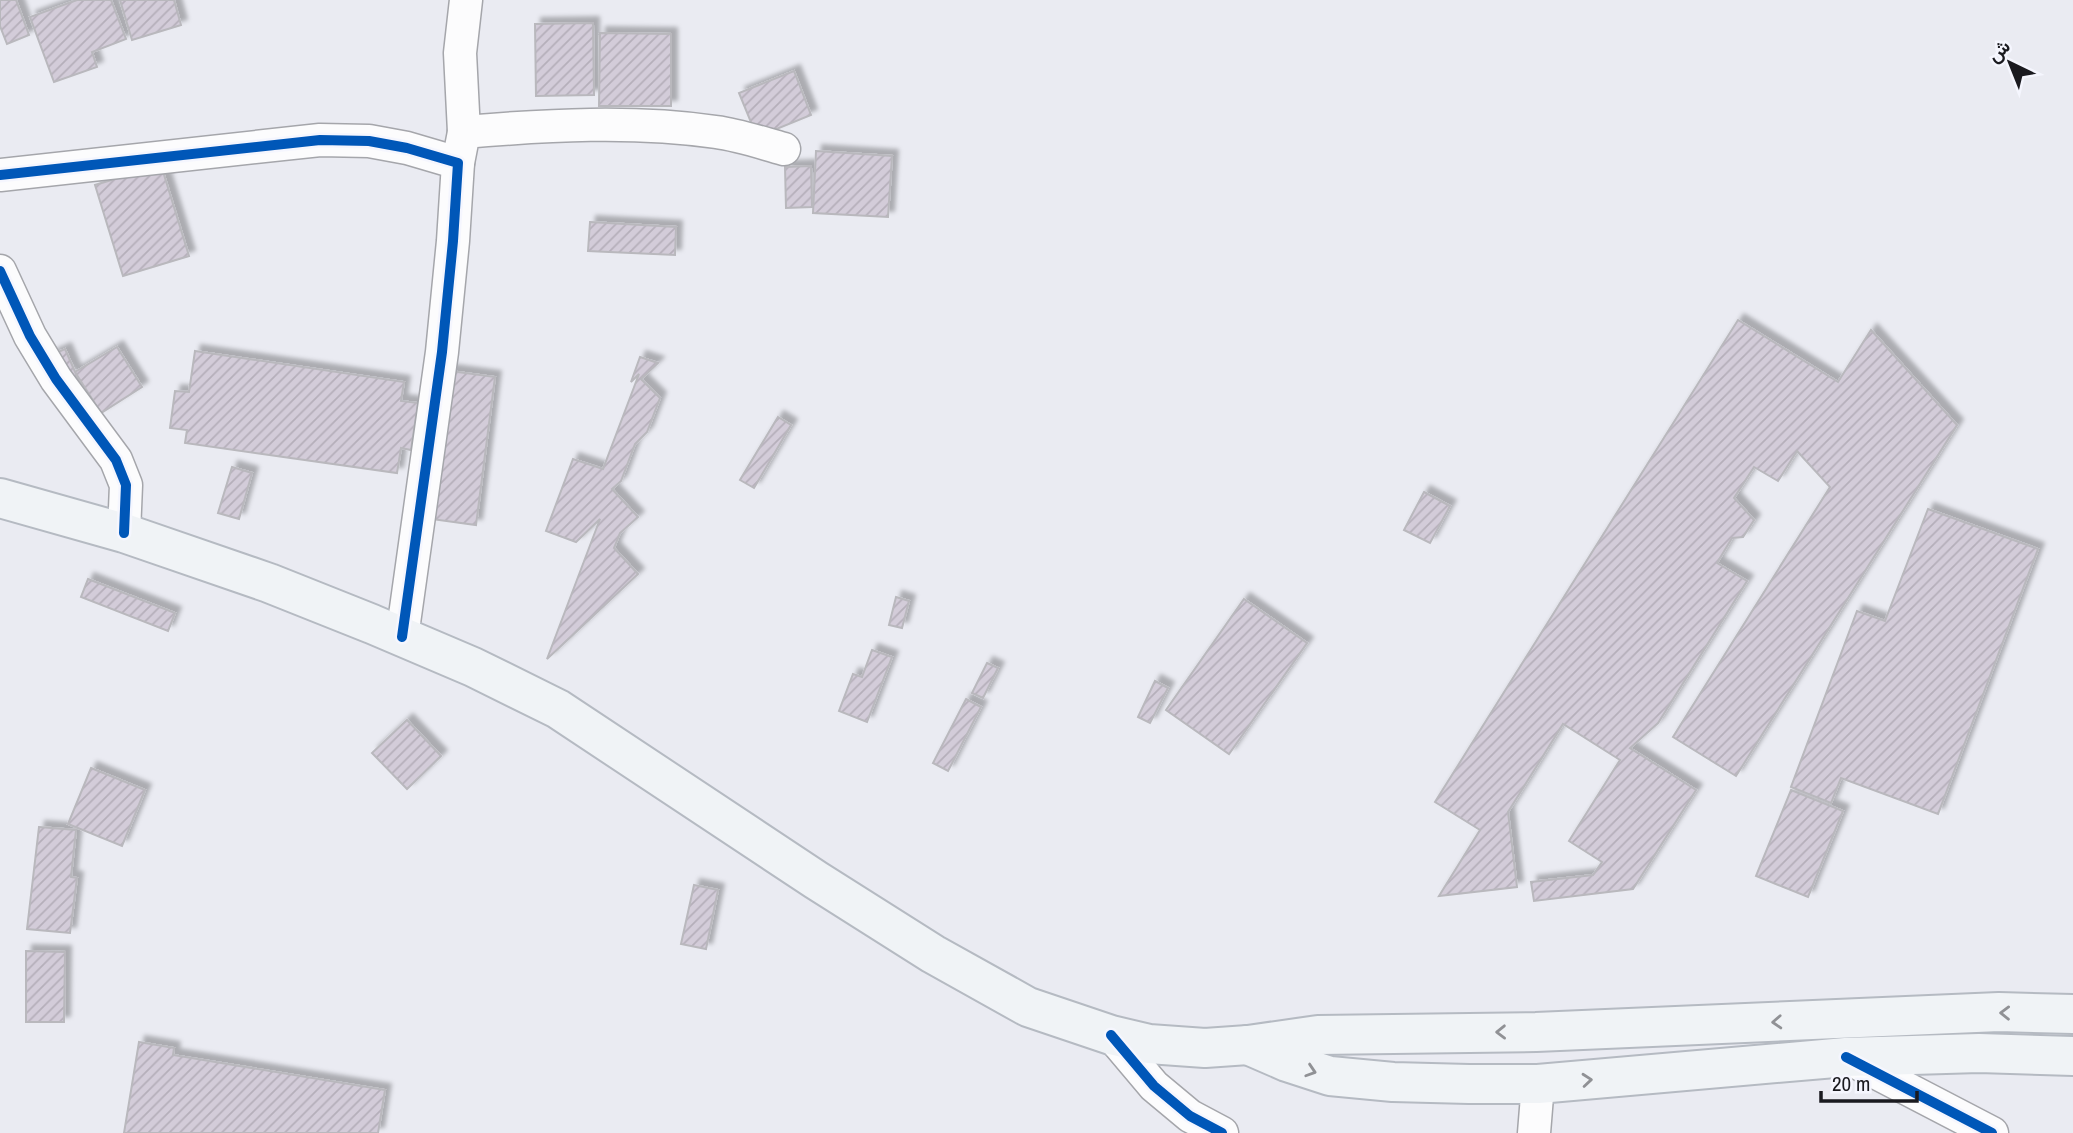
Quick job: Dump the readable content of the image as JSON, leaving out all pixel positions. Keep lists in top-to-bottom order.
{
  "scale_bar": "20 m",
  "north": "top left"
}
